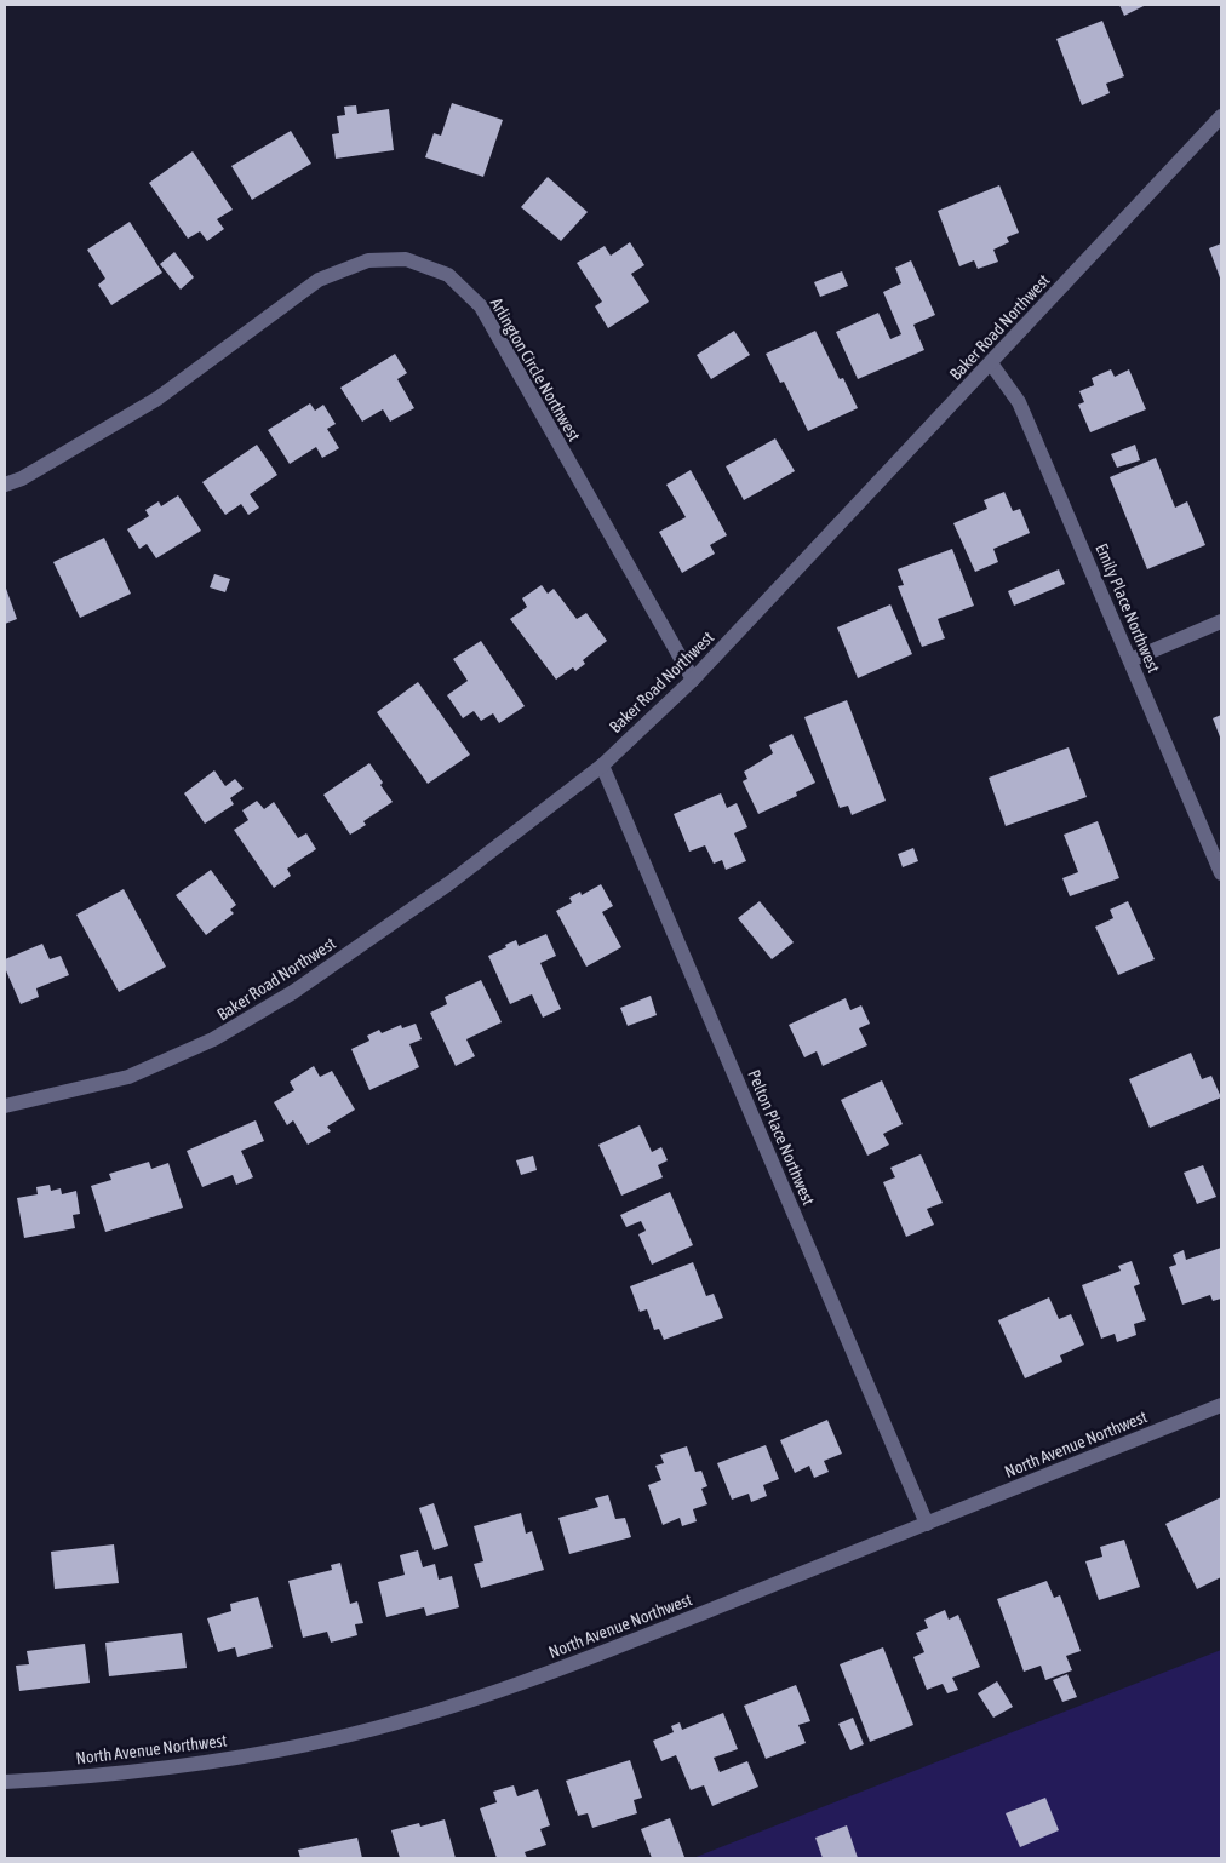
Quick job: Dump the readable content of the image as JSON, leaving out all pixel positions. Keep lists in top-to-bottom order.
{
  "streets": {
    "street": [
      "Baker Road Northwest",
      "Arlington Circle Northwest",
      "Emily Place Northwest",
      "Pelton Place Northwest",
      "North Avenue Northwest"
    ]
  },
  "crossings": [
    ["Baker Road Northwest", "Arlington Circle Northwest"],
    ["Baker Road Northwest", "Emily Place Northwest"],
    ["Baker Road Northwest", "Pelton Place Northwest"],
    ["Pelton Place Northwest", "North Avenue Northwest"]
  ]
}
